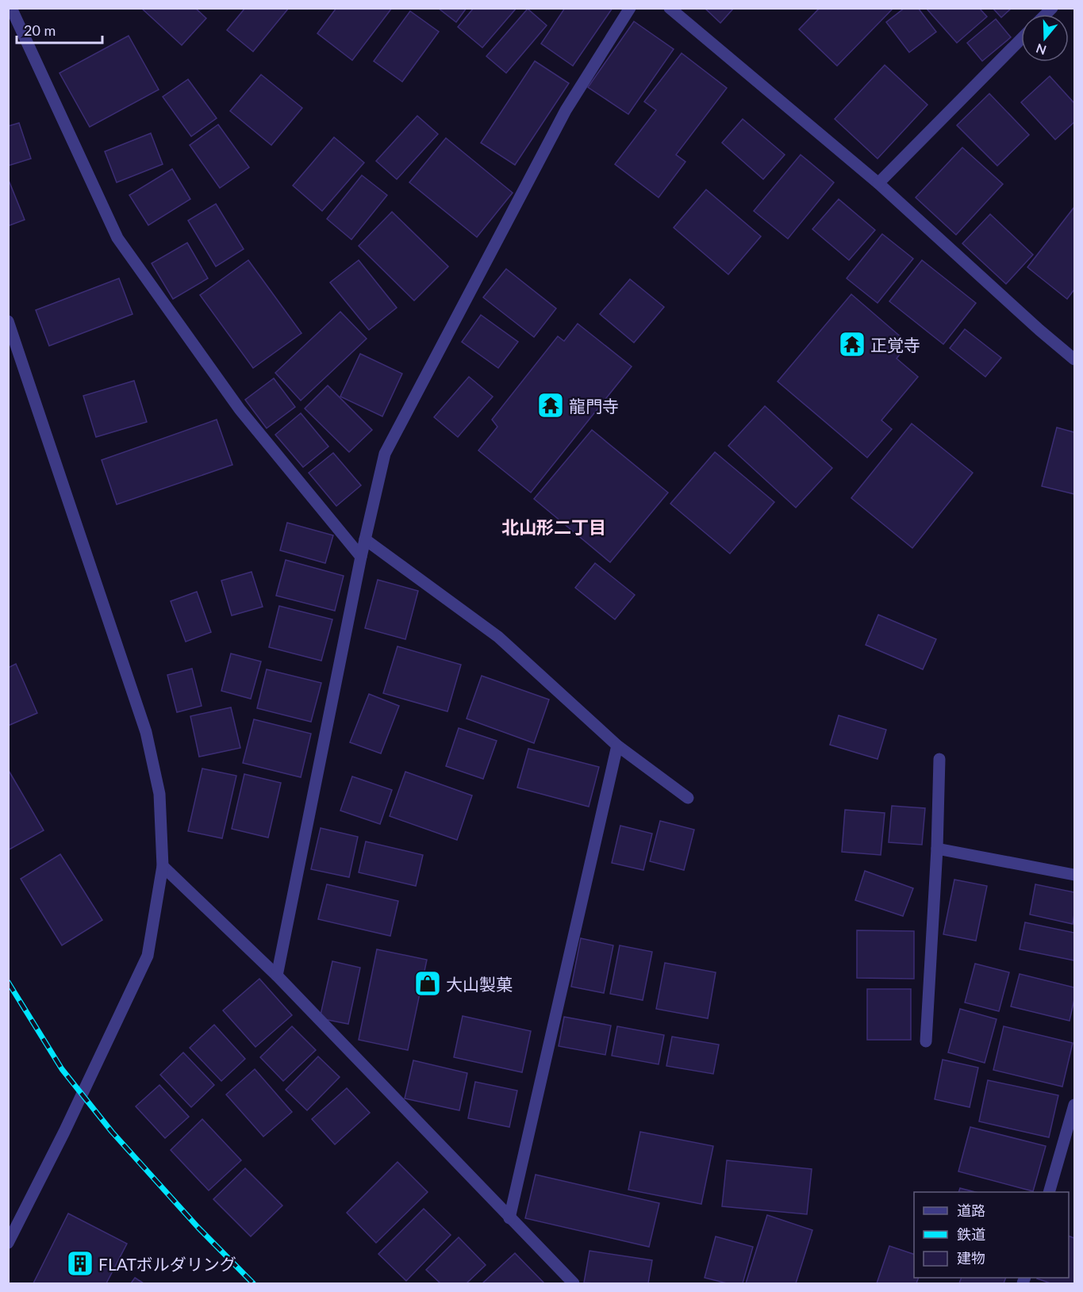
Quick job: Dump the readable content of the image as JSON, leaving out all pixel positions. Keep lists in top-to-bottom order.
{
  "districts": ["北山形二丁目"],
  "places": {
    "temple": ["正覚寺", "龍門寺"],
    "shop": ["大山製菓"],
    "building": ["FLATボルダリング"]
  },
  "legend": ["道路", "鉄道", "建物"],
  "scale_bar": "20 m",
  "north": "bottom"
}
